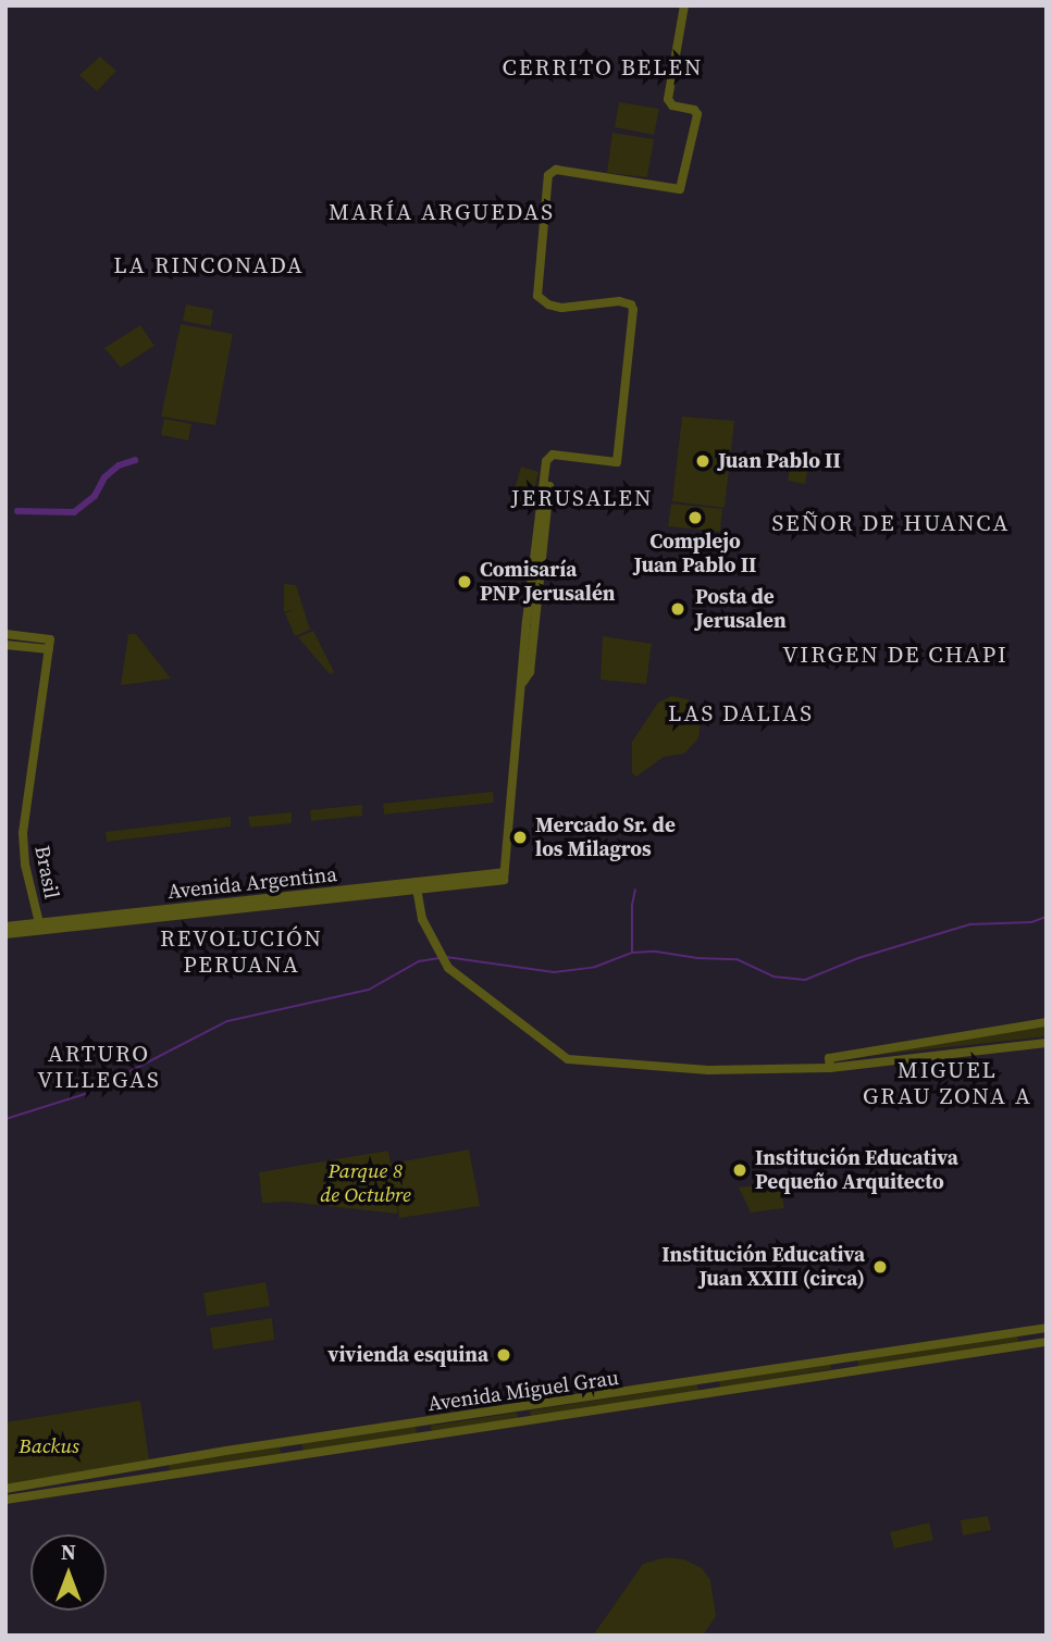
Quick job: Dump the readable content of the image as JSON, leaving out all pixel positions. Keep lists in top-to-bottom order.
{
  "streets": {
    "street": ["Brasil", "Avenida Argentina", "Avenida Miguel Grau"]
  },
  "crossings": [
    ["Brasil", "Avenida Argentina"]
  ],
  "districts": [
    "CERRITO BELEN",
    "MARÍA ARGUEDAS",
    "LA RINCONADA",
    "JERUSALEN",
    "SEÑOR DE HUANCA",
    "VIRGEN DE CHAPI",
    "LAS DALIAS",
    "REVOLUCIÓN PERUANA",
    "ARTURO VILLEGAS",
    "MIGUEL GRAU ZONA A"
  ],
  "parks": ["Parque 8 de Octubre", "Backus"],
  "places": [
    "Juan Pablo II",
    "Complejo Juan Pablo II",
    "Comisaría PNP Jerusalén",
    "Posta de Jerusalen",
    "Mercado Sr. de los Milagros",
    "Institución Educativa Pequeño Arquitecto",
    "Institución Educativa Juan XXIII (circa)",
    "vivienda esquina"
  ],
  "north": "top"
}
